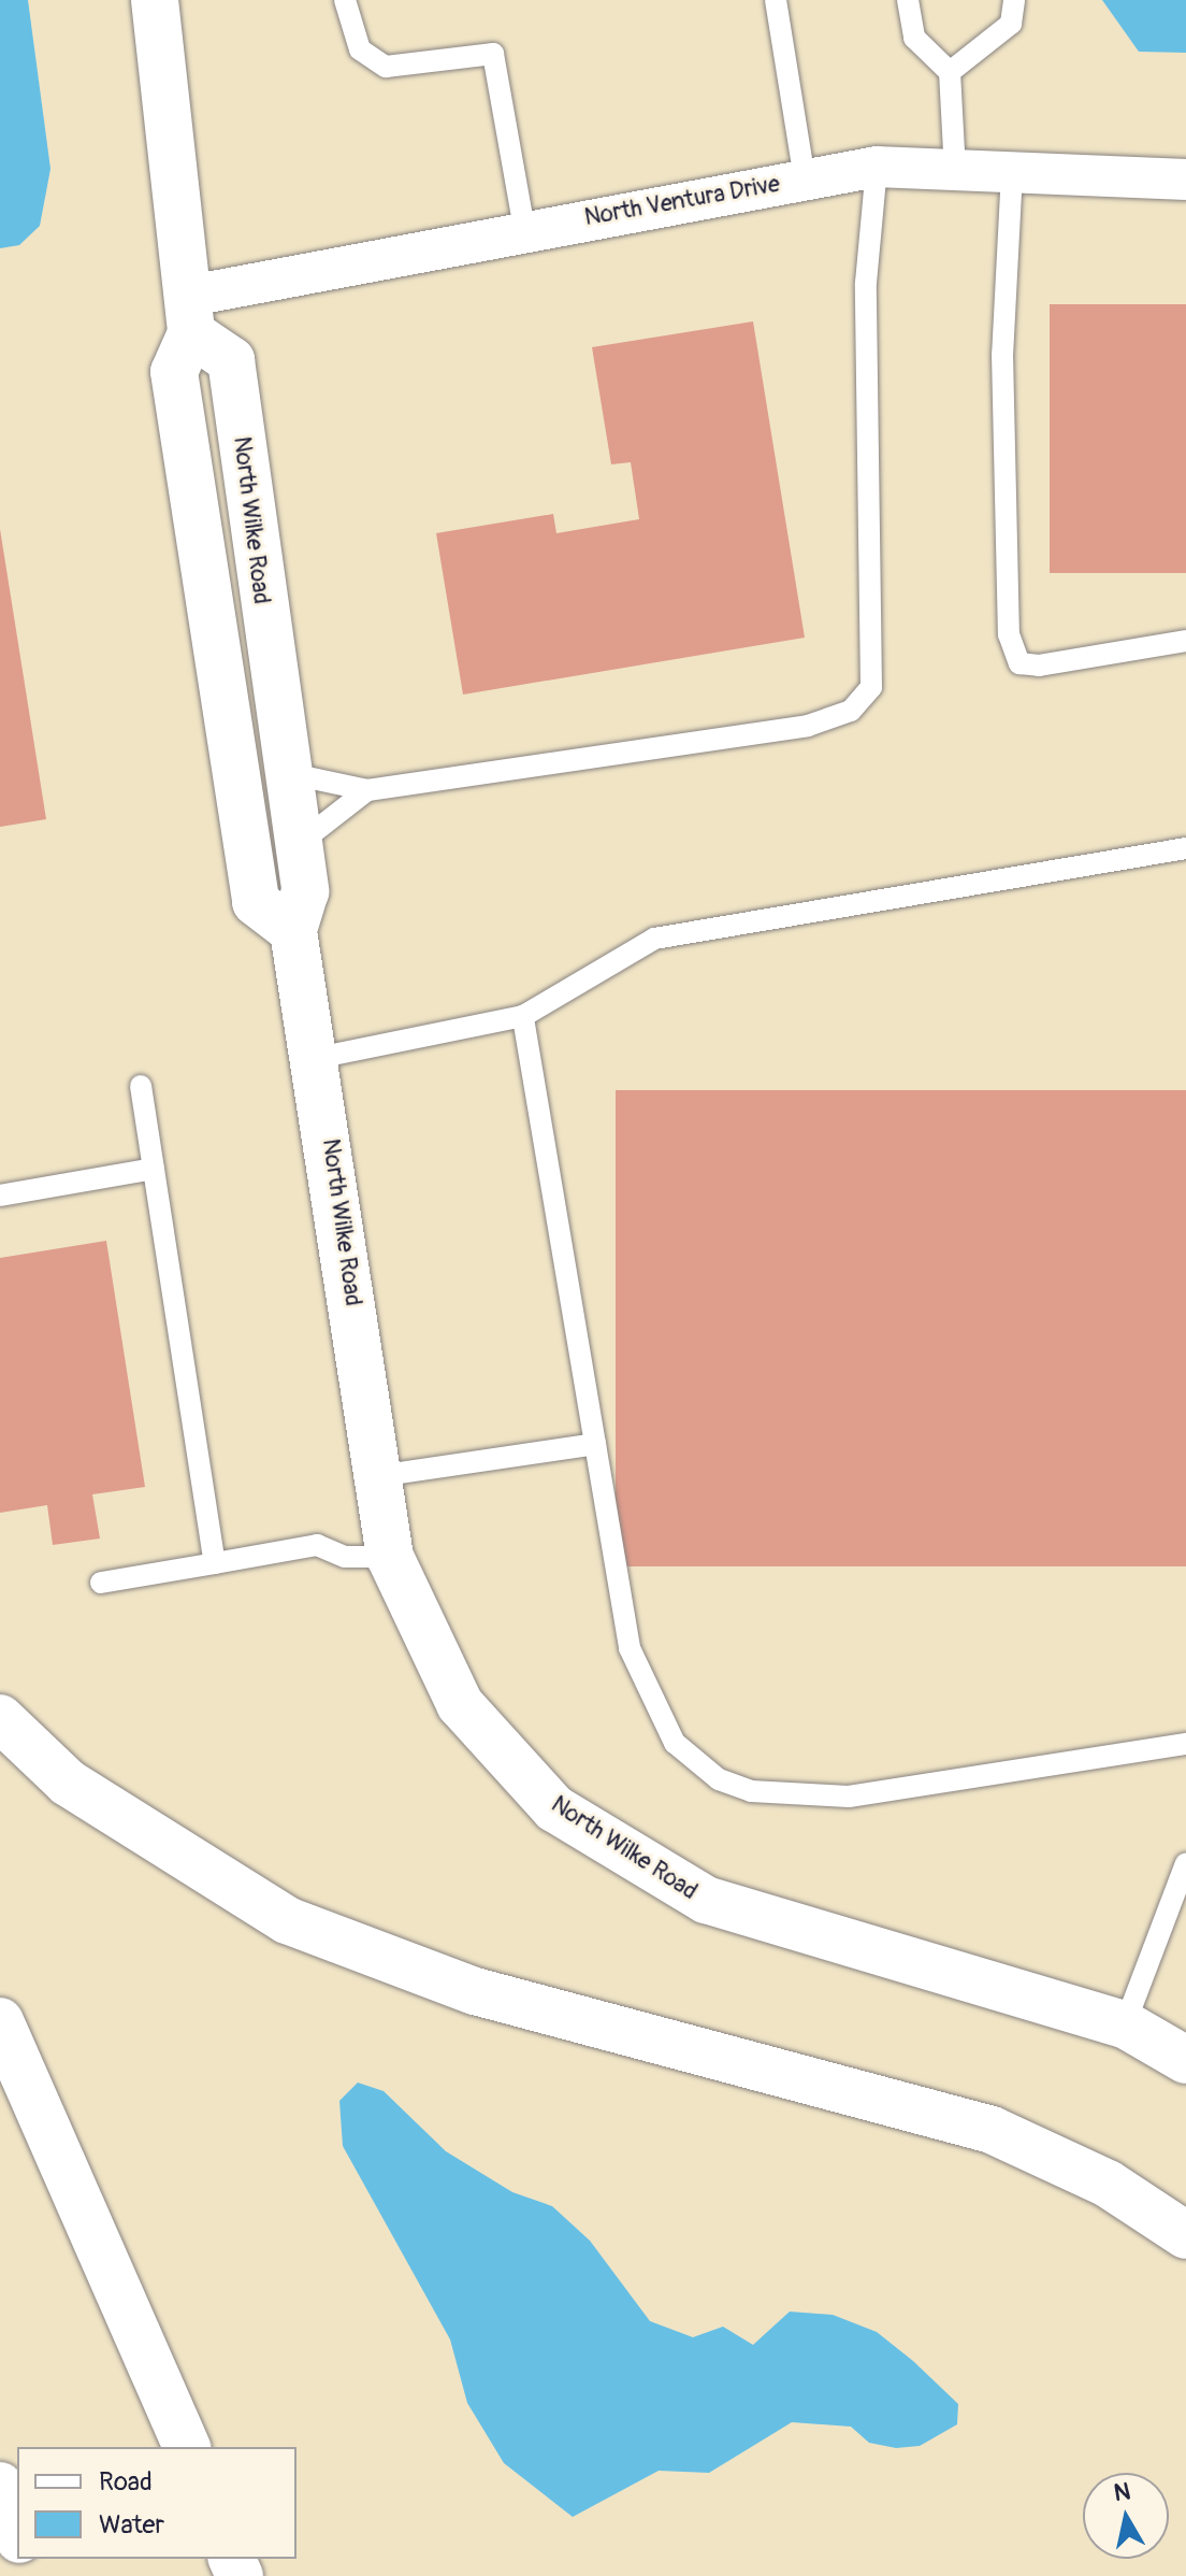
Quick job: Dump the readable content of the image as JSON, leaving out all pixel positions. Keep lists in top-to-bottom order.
{
  "streets": {
    "main road": ["North Wilke Road"],
    "street": ["North Ventura Drive"]
  },
  "crossings": [
    ["North Ventura Drive", "North Wilke Road"]
  ],
  "legend": ["Road", "Water"],
  "north": "top"
}
